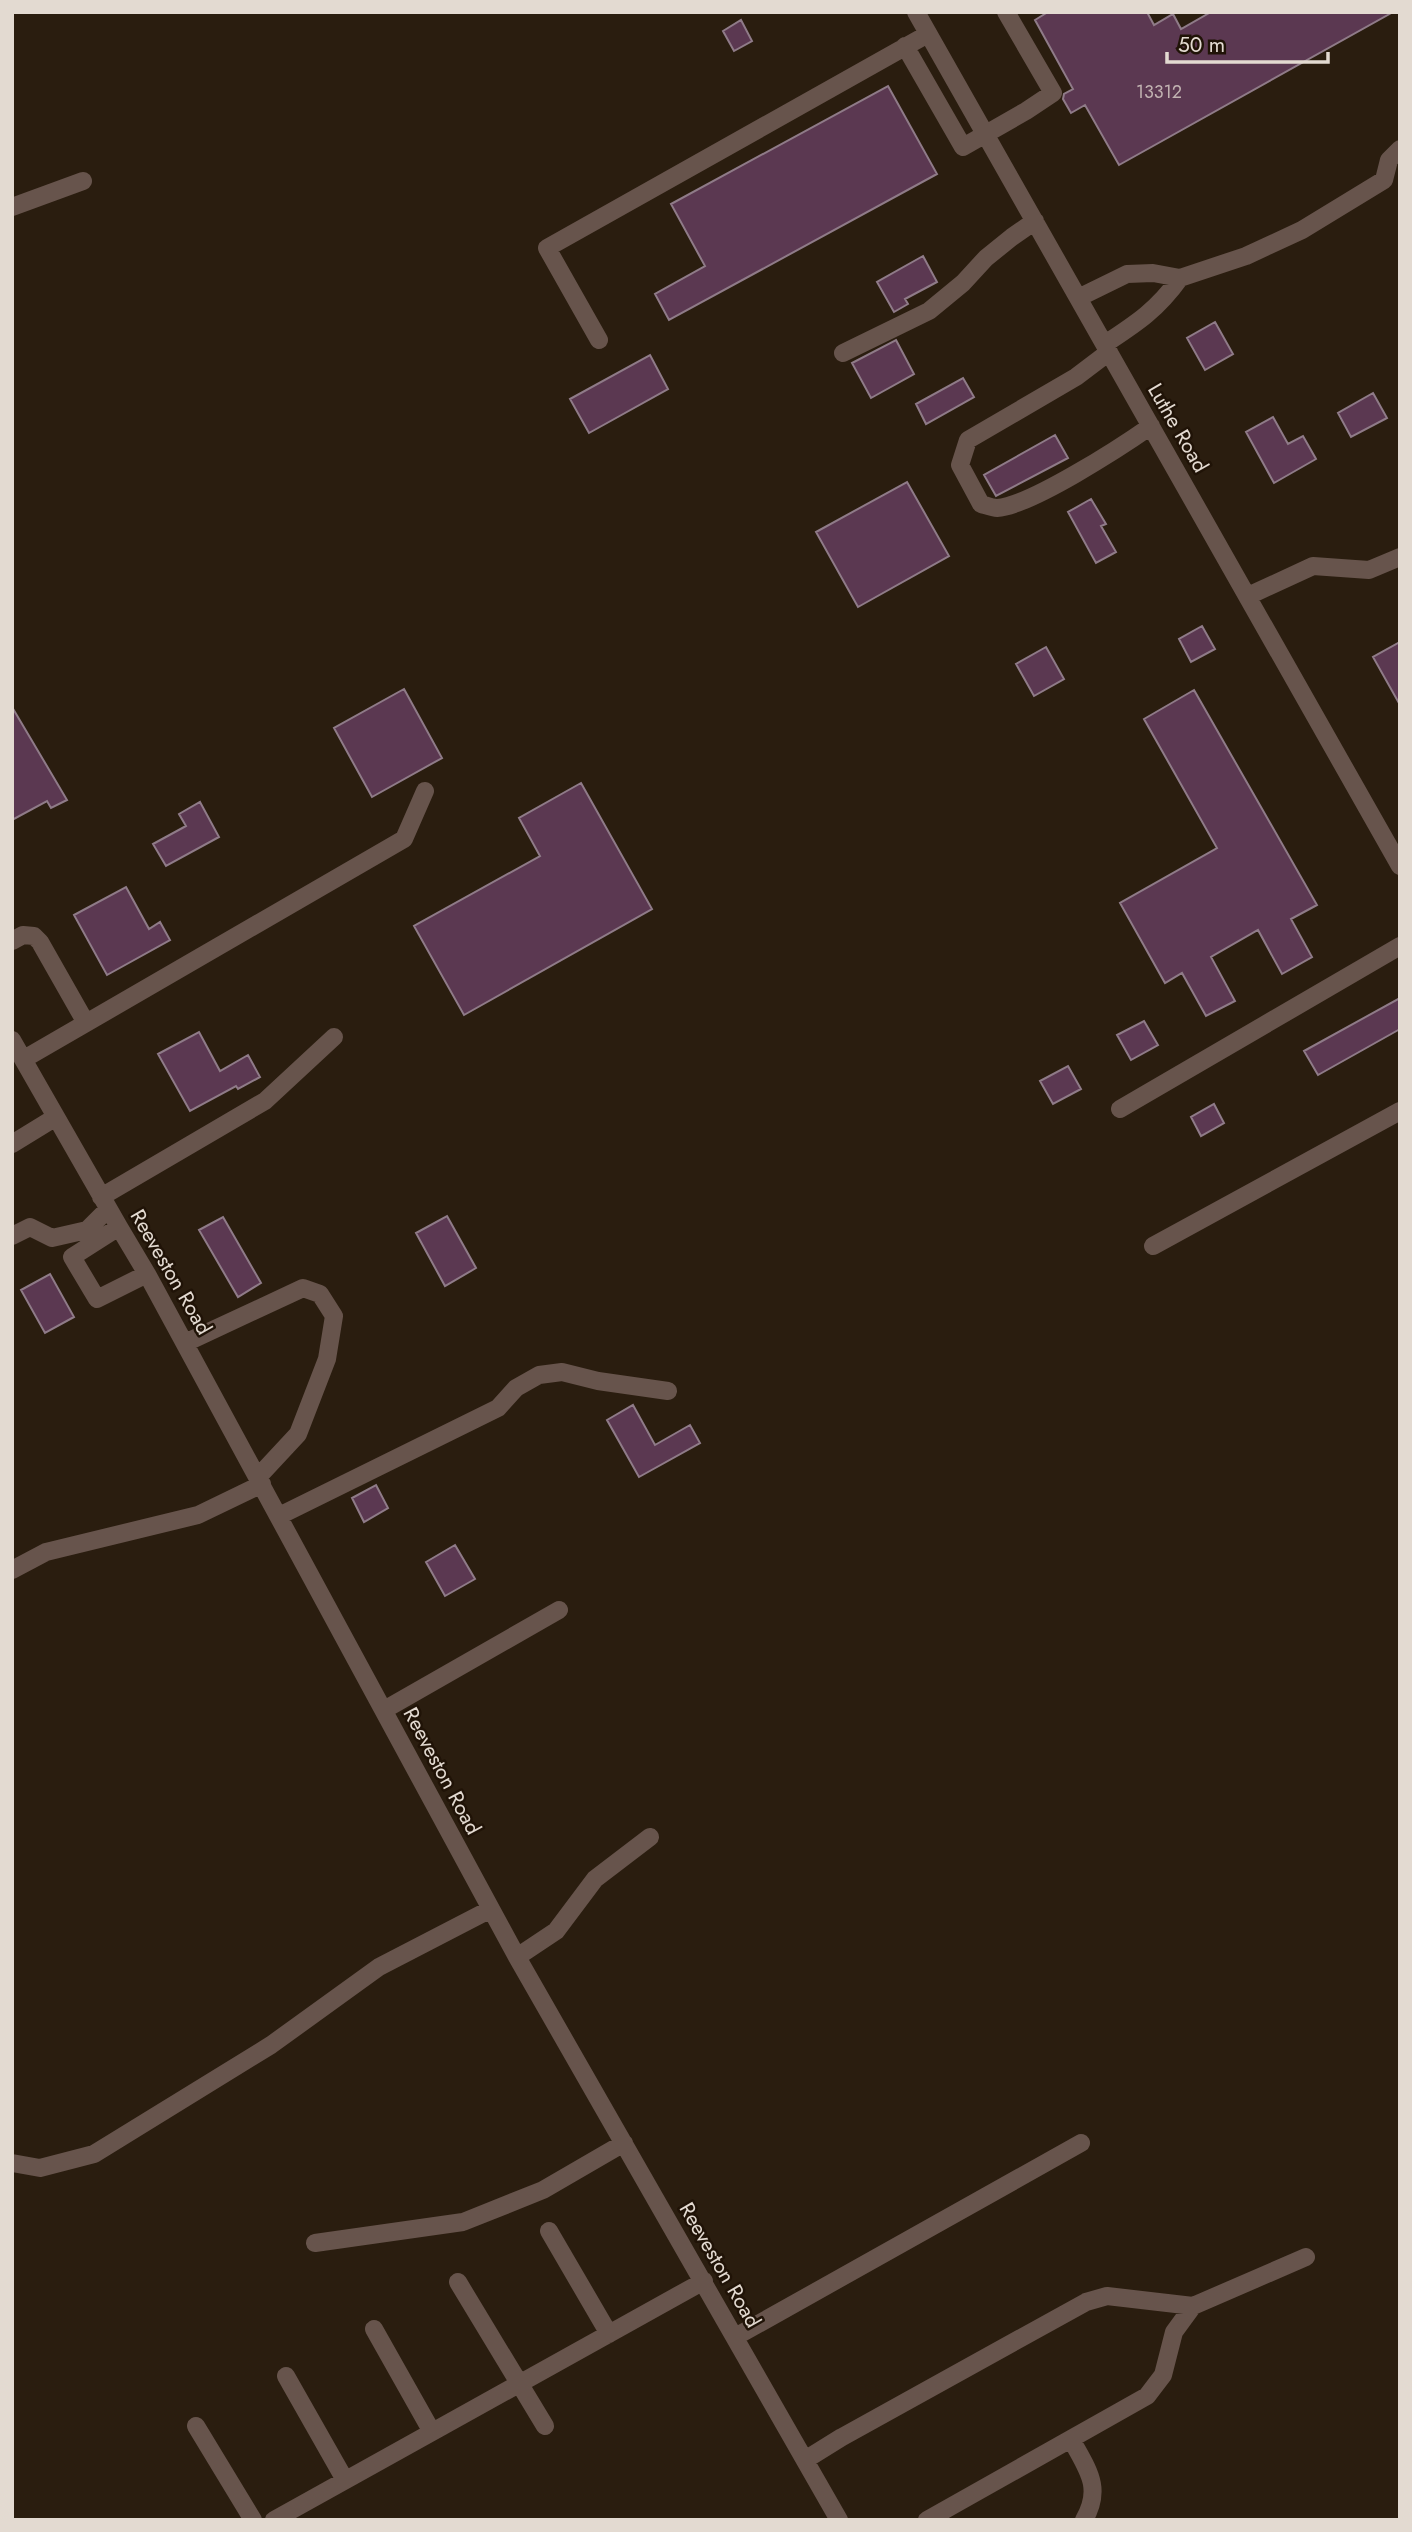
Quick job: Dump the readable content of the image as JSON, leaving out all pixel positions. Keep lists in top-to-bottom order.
{
  "streets": {
    "street": ["Luthe Road", "Reeveston Road"]
  },
  "house_numbers": ["13312"],
  "scale_bar": "50 m"
}
